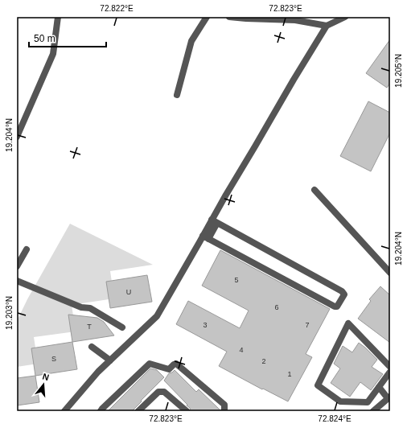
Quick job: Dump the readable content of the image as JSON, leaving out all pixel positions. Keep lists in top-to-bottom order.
{
  "house_numbers": [
    "5",
    "U",
    "6",
    "3",
    "7",
    "T",
    "4",
    "S",
    "2",
    "1"
  ],
  "scale_bar": "50 m",
  "north": "top",
  "coordinates": [
    "72.822°E",
    "72.823°E",
    "19.205°N",
    "19.204°N",
    "19.203°N",
    "72.824°E"
  ]
}
